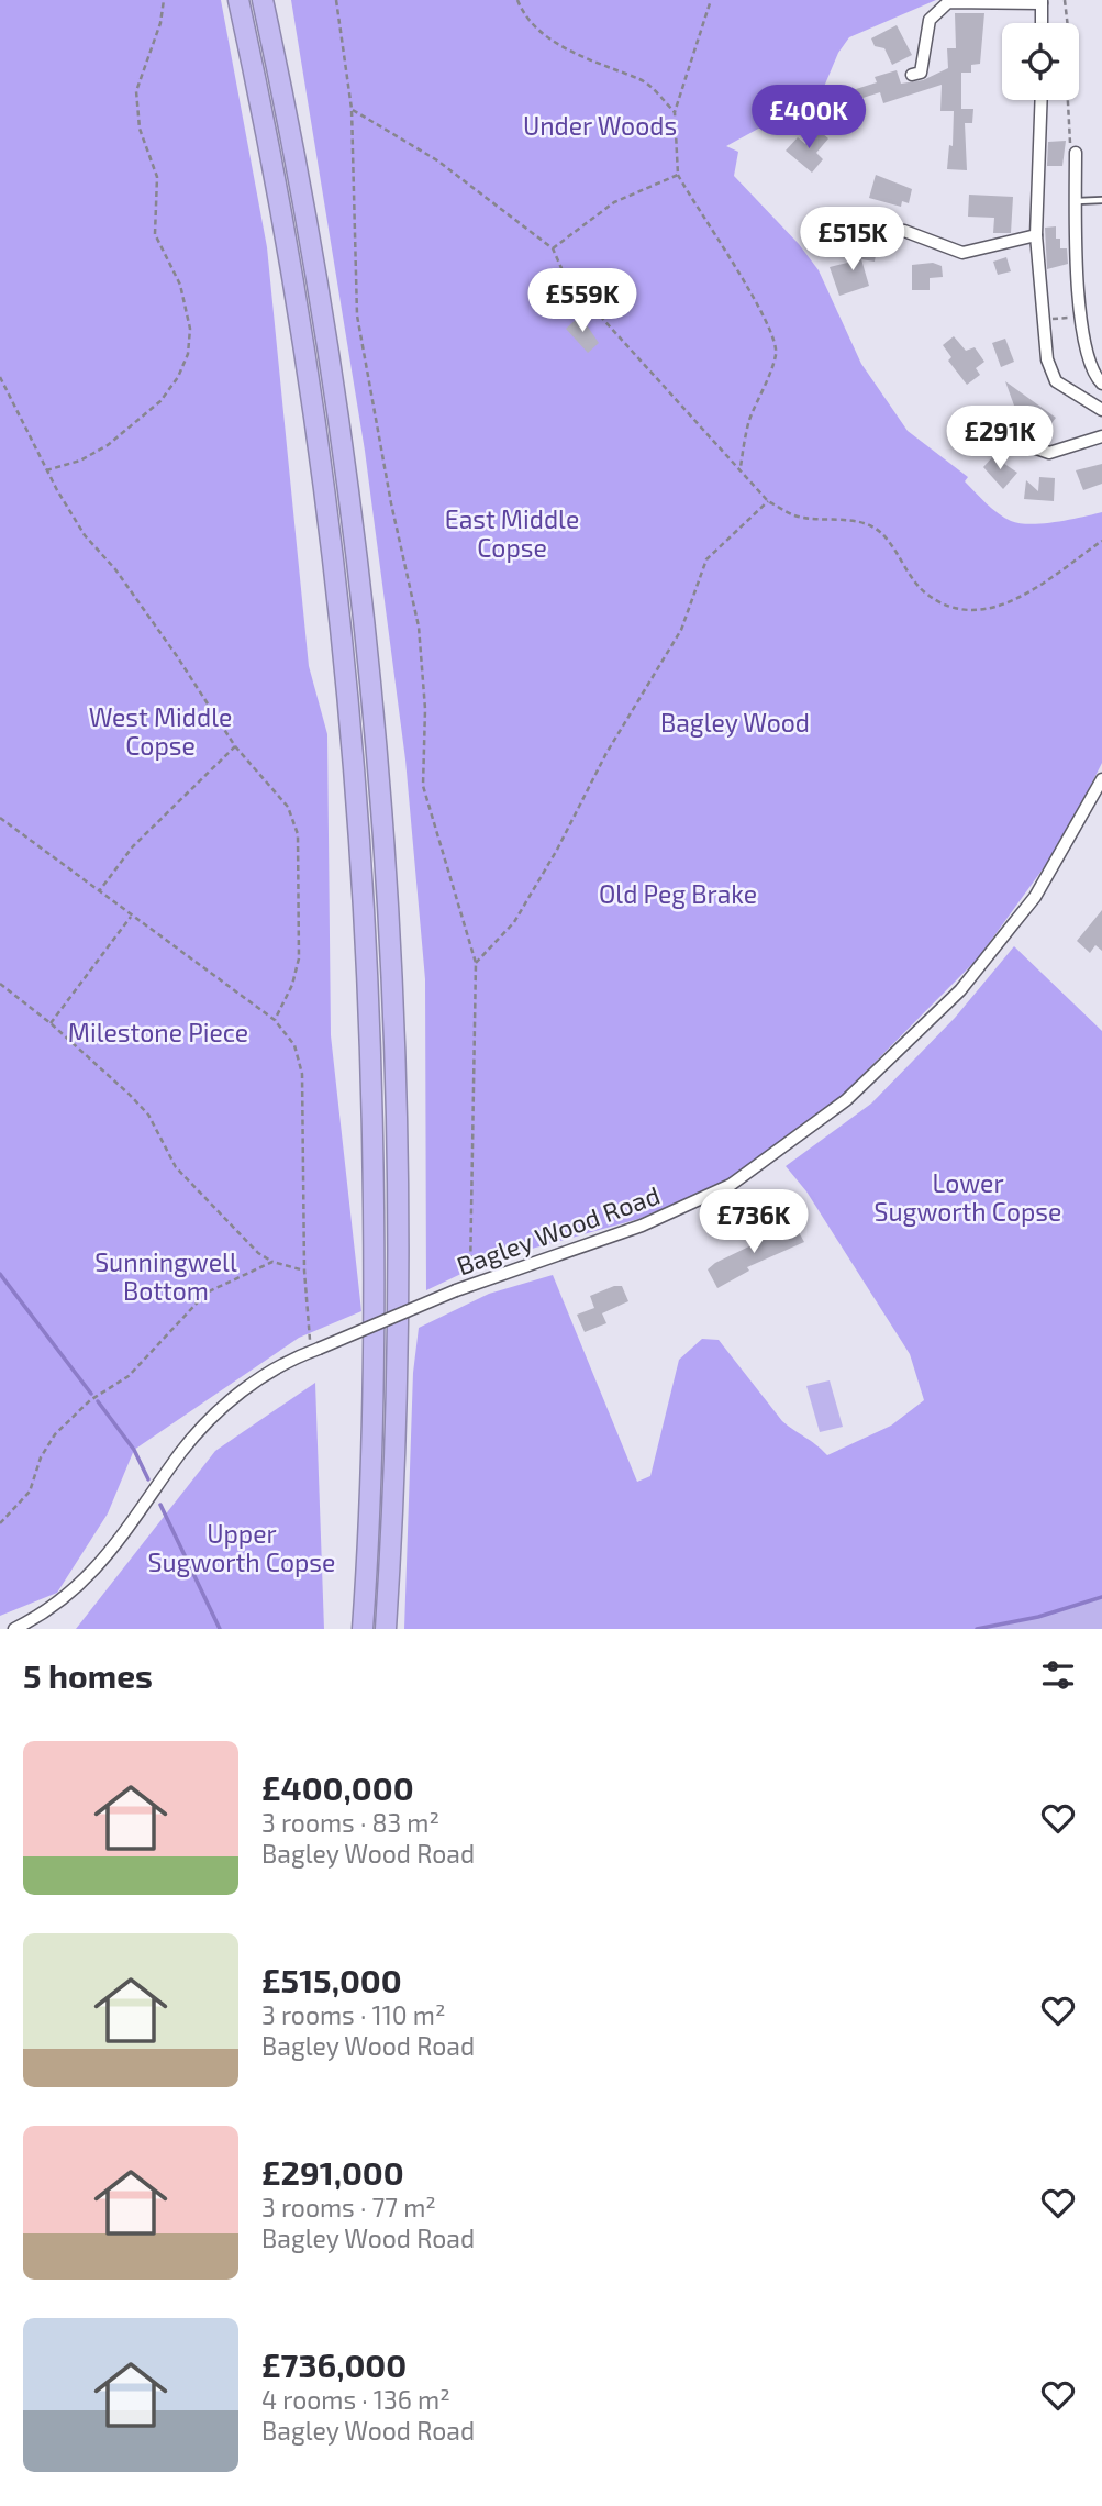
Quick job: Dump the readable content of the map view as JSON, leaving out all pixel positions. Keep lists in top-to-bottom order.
{
  "streets": {
    "street": ["Bagley Wood Road"]
  },
  "parks": [
    "Under Woods",
    "East Middle Copse",
    "West Middle Copse",
    "Bagley Wood",
    "Old Peg Brake",
    "Milestone Piece",
    "Lower Sugworth Copse",
    "Sunningwell Bottom",
    "Upper Sugworth Copse"
  ],
  "page": {
    "price": [
      "£400K",
      "£515K",
      "£559K",
      "£291K",
      "£736K"
    ],
    "heading": "5 homes",
    "list": [
      {
        "name": "£400,000",
        "note": "3 rooms · 83 m² · Bagley Wood Road"
      },
      {
        "name": "£515,000",
        "note": "3 rooms · 110 m² · Bagley Wood Road"
      },
      {
        "name": "£291,000",
        "note": "3 rooms · 77 m² · Bagley Wood Road"
      },
      {
        "name": "£736,000",
        "note": "4 rooms · 136 m² · Bagley Wood Road"
      }
    ]
  }
}
